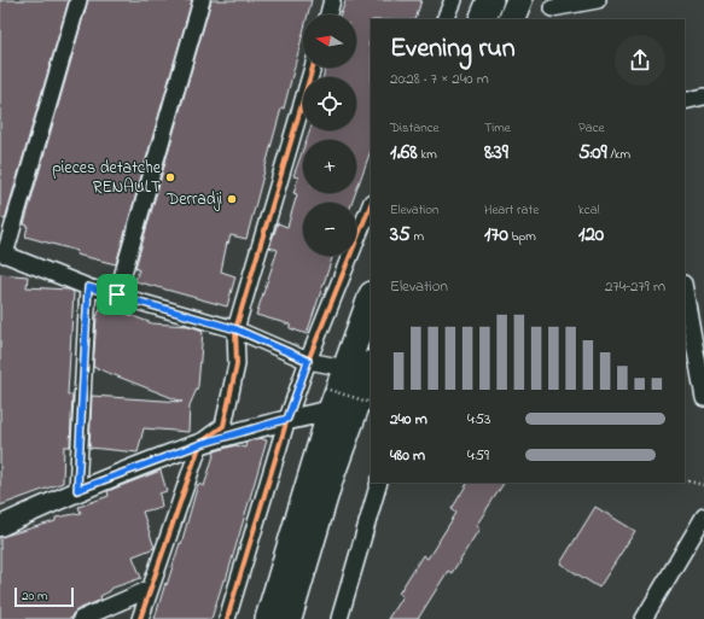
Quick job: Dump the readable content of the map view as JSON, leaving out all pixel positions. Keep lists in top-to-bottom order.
{
  "places": ["pieces detatche RENAULT", "Derradji"],
  "scale_bar": "20 m",
  "north": "left",
  "page": {
    "map_buttons": ["+", "−"],
    "heading": ["Evening run", "20:28 · 7 × 240 m"],
    "stats": [
      ["Distance", "1.68 km"],
      ["Time", "8:39"],
      ["Pace", "5:09 /km"],
      ["Elevation", "35 m"],
      ["Heart rate", "170 bpm"],
      ["kcal", "120"]
    ],
    "chart": ["Elevation", "274–279 m"],
    "list": [
      {
        "name": "240 m",
        "note": "4:53"
      },
      {
        "name": "480 m",
        "note": "4:59"
      }
    ],
    "scale": "20 m"
  }
}
